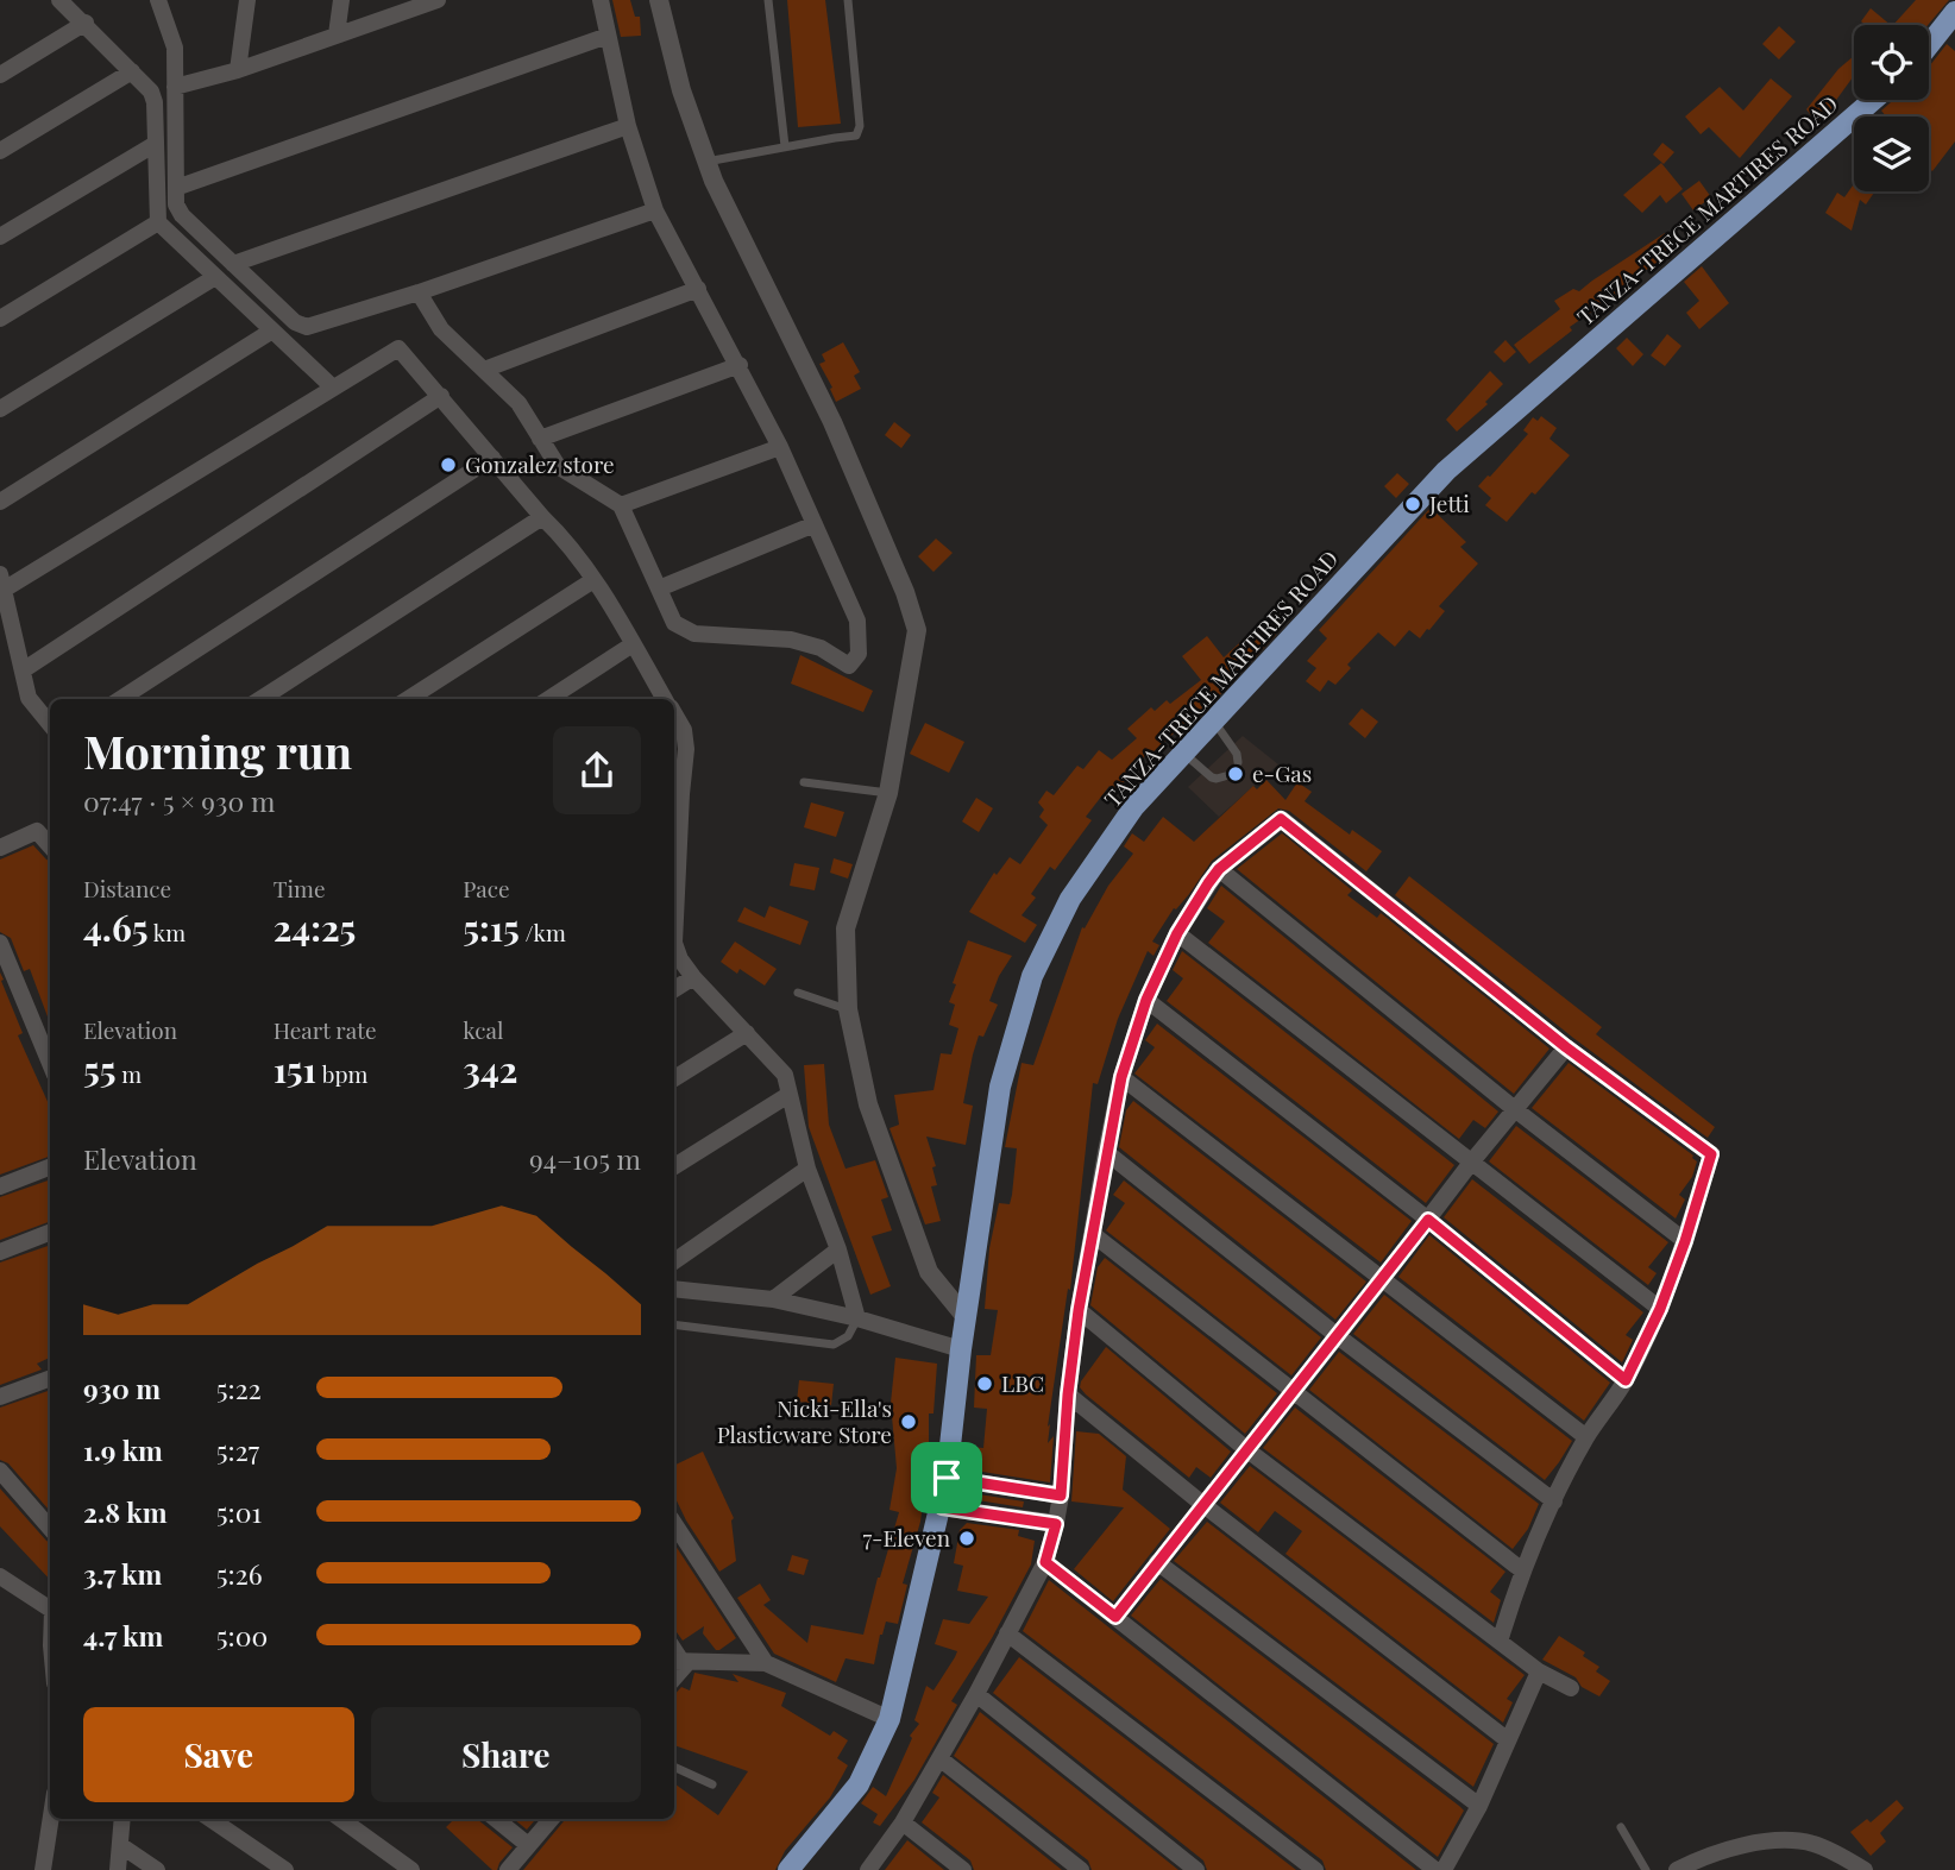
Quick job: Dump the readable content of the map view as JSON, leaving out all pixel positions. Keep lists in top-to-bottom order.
{
  "streets": {
    "main road": ["TANZA-TRECE MARTIRES ROAD"]
  },
  "places": [
    "Gonzalez store",
    "Jetti",
    "e-Gas",
    "LBC",
    "Nicki-Ella's Plasticware Store",
    "7-Eleven"
  ],
  "page": {
    "heading": ["Morning run", "07:47 · 5 × 930 m"],
    "stats": [
      ["Distance", "4.65 km"],
      ["Time", "24:25"],
      ["Pace", "5:15 /km"],
      ["Elevation", "55 m"],
      ["Heart rate", "151 bpm"],
      ["kcal", "342"]
    ],
    "chart": ["Elevation", "94–105 m"],
    "list": [
      {
        "name": "930 m",
        "note": "5:22"
      },
      {
        "name": "1.9 km",
        "note": "5:27"
      },
      {
        "name": "2.8 km",
        "note": "5:01"
      },
      {
        "name": "3.7 km",
        "note": "5:26"
      },
      {
        "name": "4.7 km",
        "note": "5:00"
      }
    ],
    "buttons": ["Save", "Share"]
  }
}
